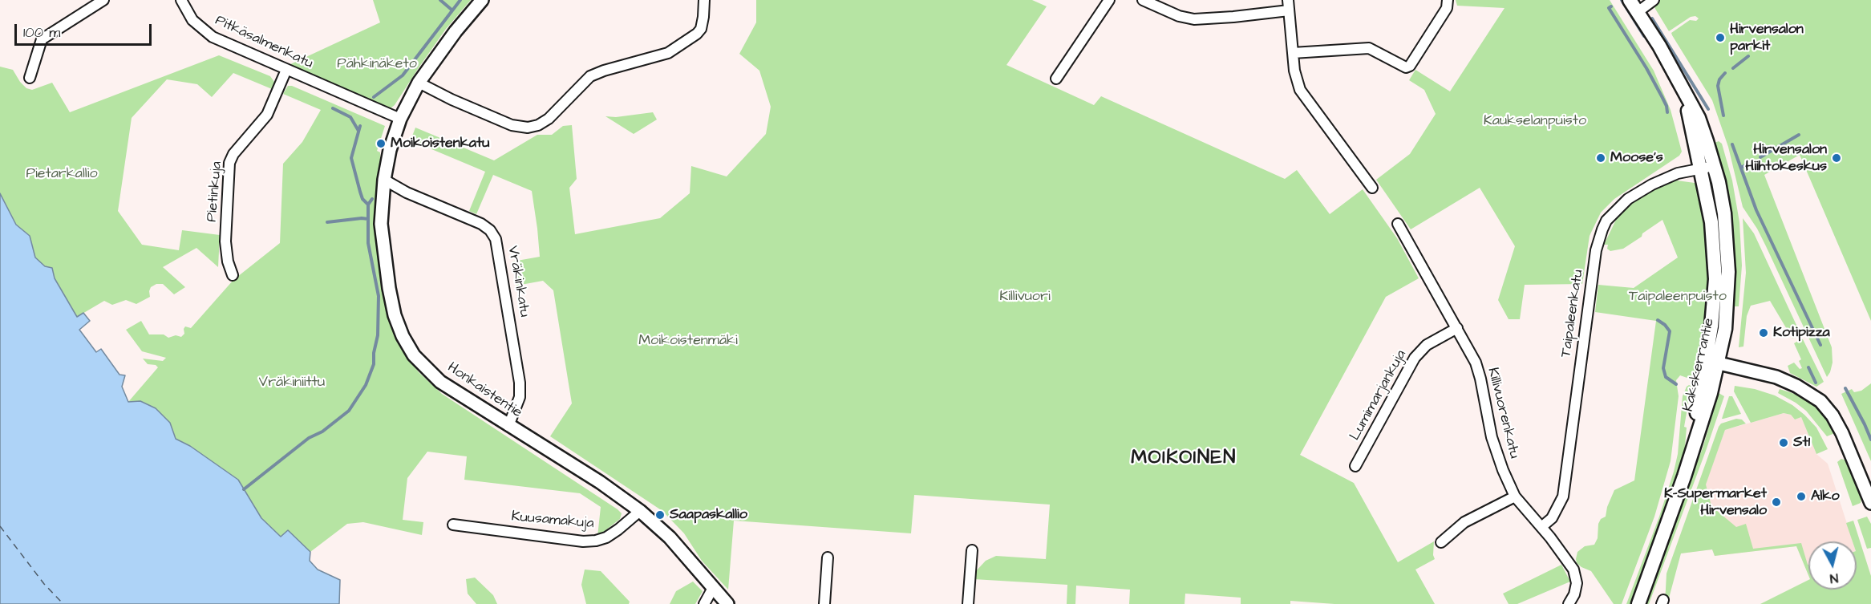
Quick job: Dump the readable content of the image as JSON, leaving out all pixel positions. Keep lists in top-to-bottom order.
{
  "streets": {
    "main road": ["Kakskerrantie"],
    "street": [
      "Pitkäsalmenkatu",
      "Pietinkuja",
      "Vräkinkatu",
      "Taipaleenkatu",
      "Honkaistentie",
      "Lumimarjankuja",
      "Killivuorenkatu",
      "Kuusamakuja"
    ]
  },
  "crossings": [
    ["Pitkäsalmenkatu", "Pietinkuja"],
    ["Pitkäsalmenkatu", "Honkaistentie"],
    ["Vräkinkatu", "Honkaistentie"],
    ["Taipaleenkatu", "Kakskerrantie"],
    ["Taipaleenkatu", "Killivuorenkatu"],
    ["Honkaistentie", "Kuusamakuja"],
    ["Lumimarjankuja", "Killivuorenkatu"]
  ],
  "districts": ["MOIKOINEN"],
  "parks": [
    "Pähkinäketo",
    "Kaukselanpuisto",
    "Pietarkallio",
    "Killivuori",
    "Taipaleenpuisto",
    "Moikoistenmäki",
    "Vräkiniittu"
  ],
  "places": [
    "Hirvensalon parkit",
    "Moikoistenkatu",
    "Moose's",
    "Hirvensalon Hiihtokeskus",
    "Kotipizza",
    "St1",
    "Alko",
    "K-Supermarket Hirvensalo",
    "Saapaskallio"
  ],
  "scale_bar": "100 m",
  "north": "bottom"
}
